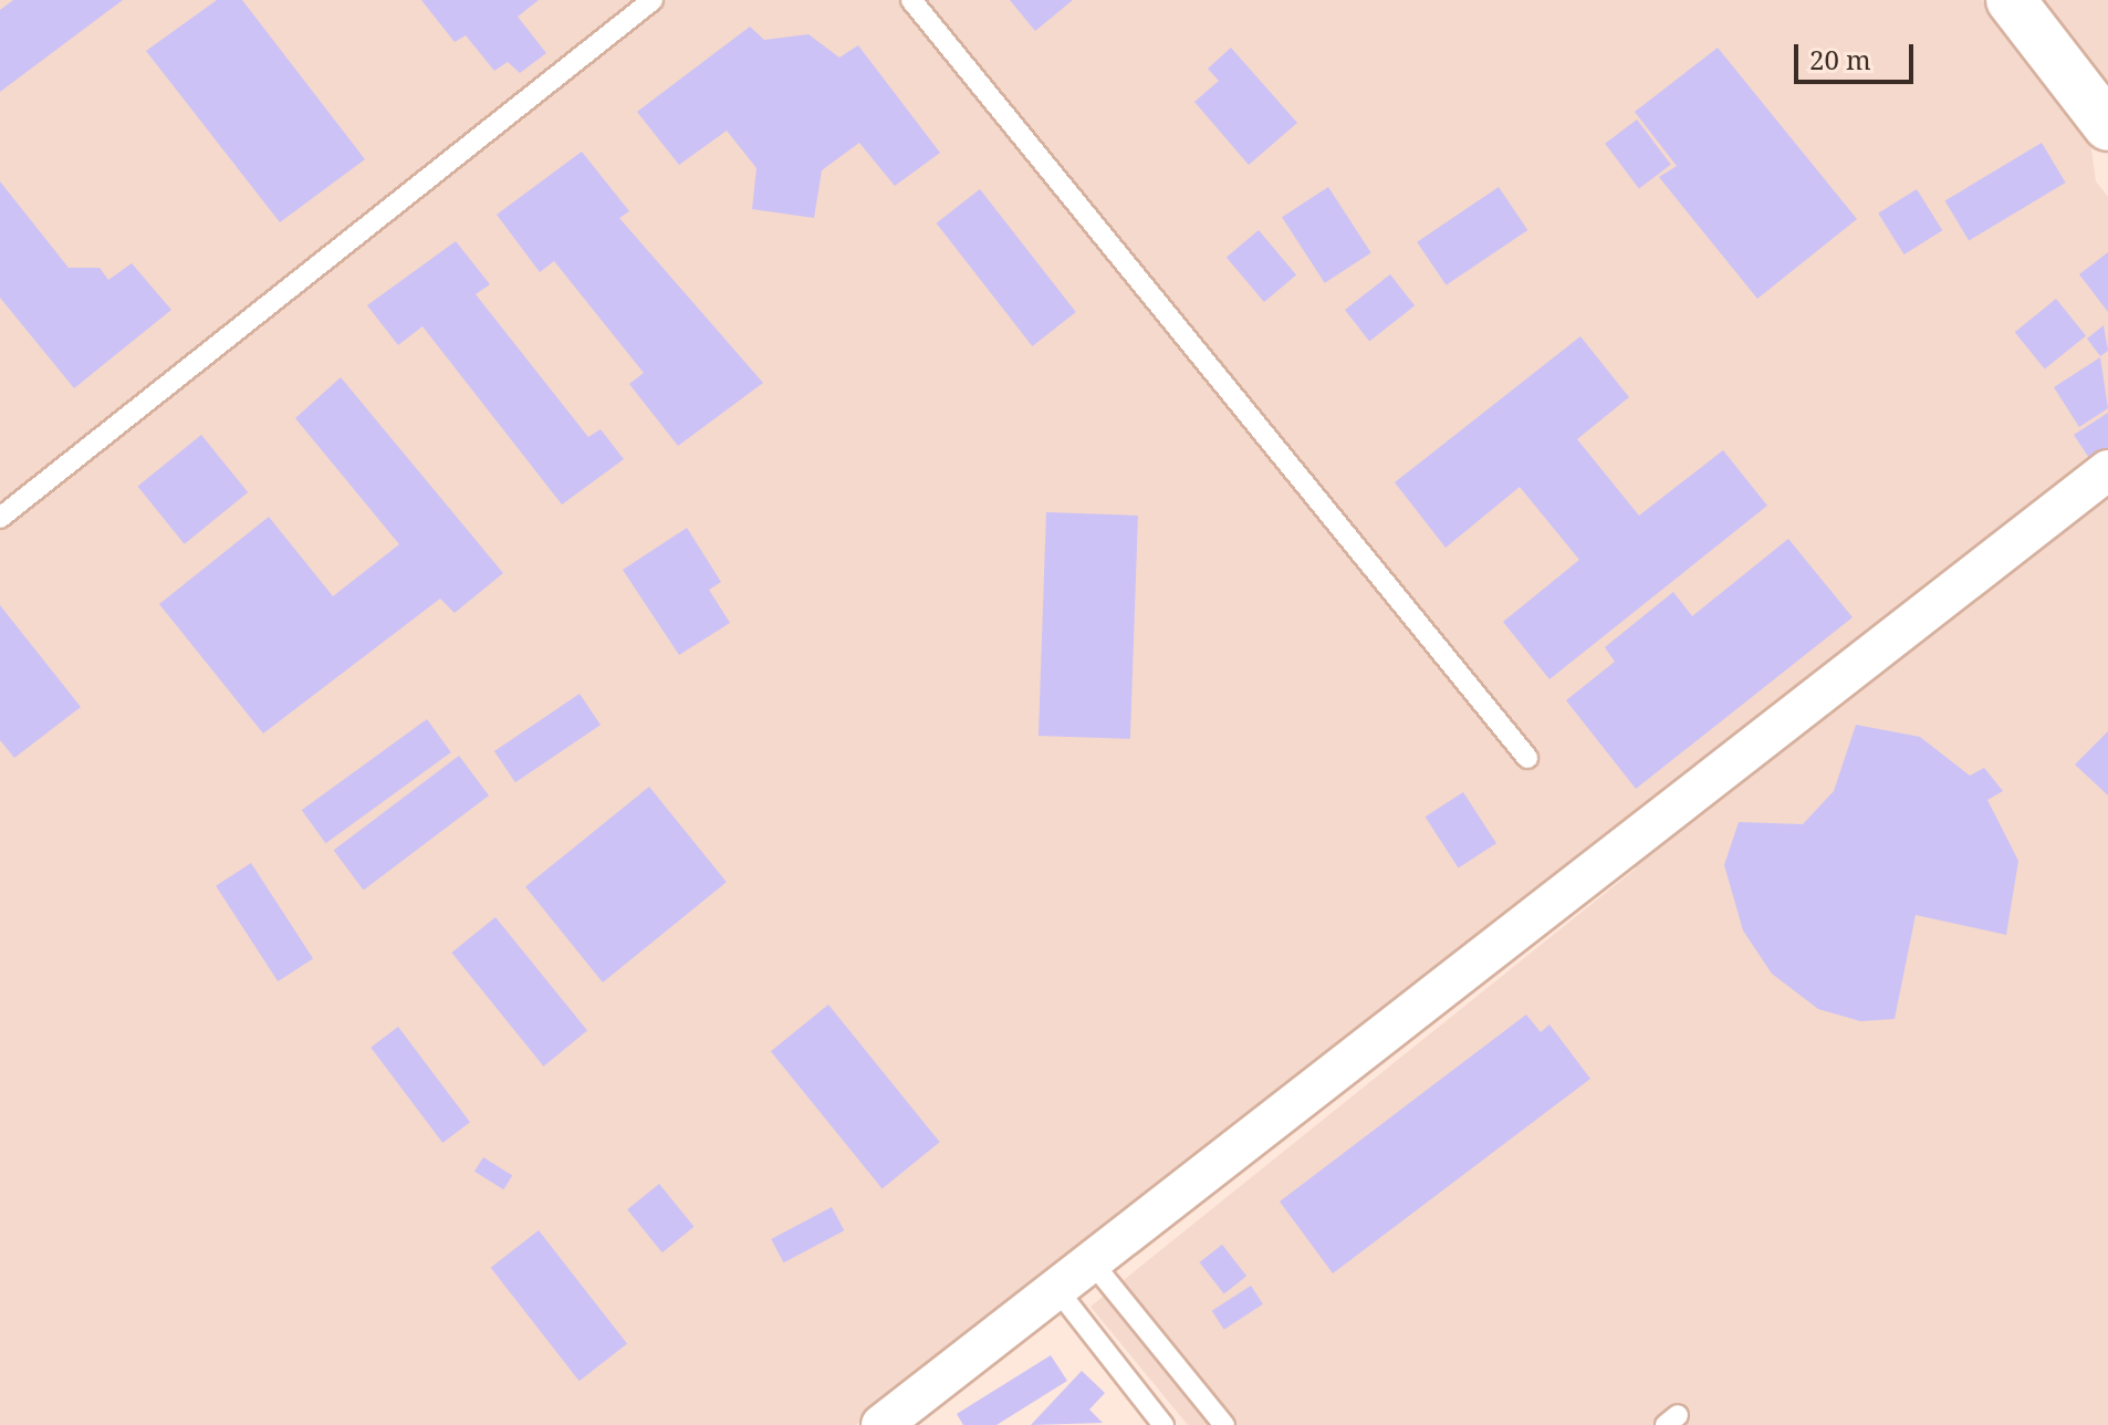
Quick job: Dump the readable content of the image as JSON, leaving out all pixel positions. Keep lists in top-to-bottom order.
{
  "scale_bar": "20 m"
}
